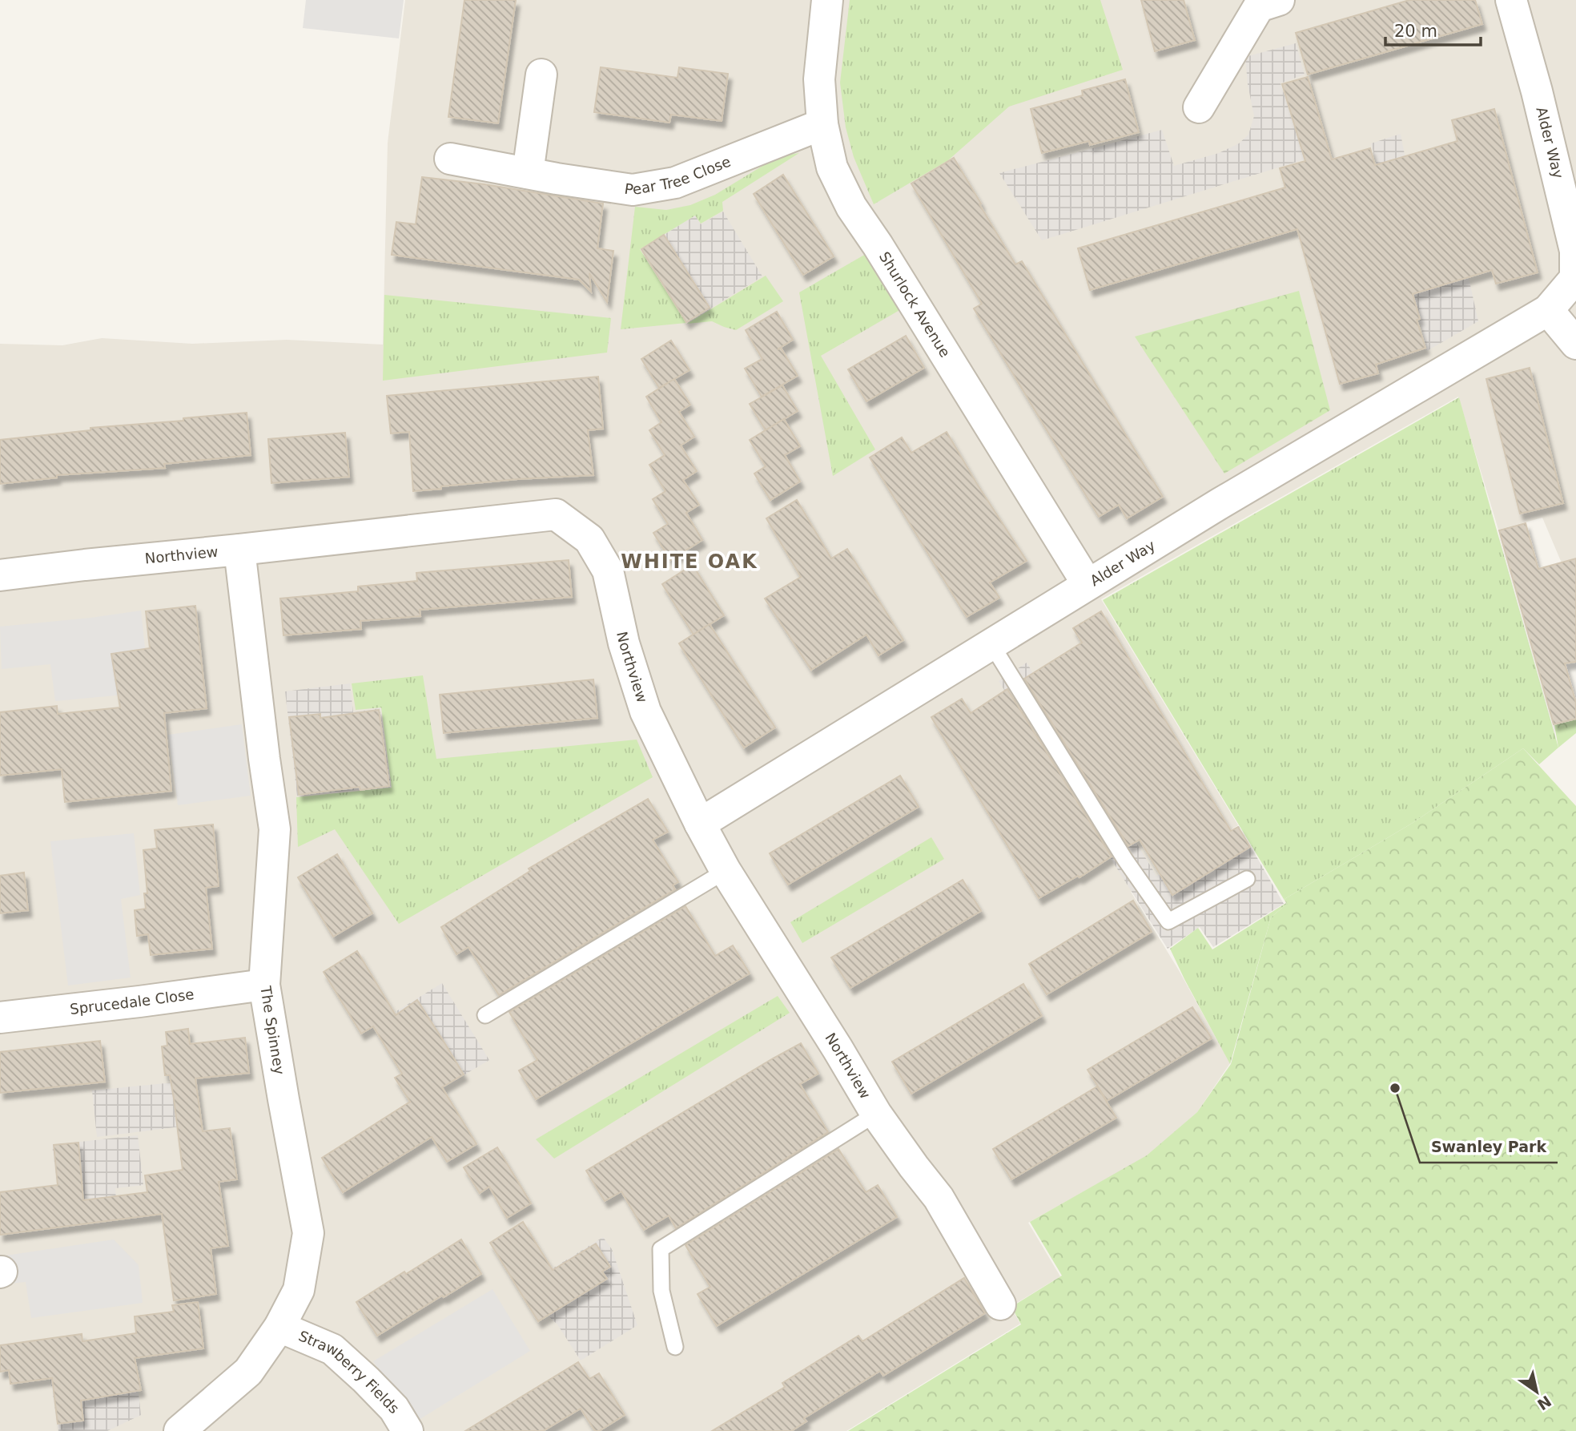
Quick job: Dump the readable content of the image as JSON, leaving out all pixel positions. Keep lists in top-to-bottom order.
{
  "streets": {
    "street": [
      "Alder Way",
      "Pear Tree Close",
      "Shurlock Avenue",
      "Northview",
      "Sprucedale Close",
      "The Spinney",
      "Strawberry Fields"
    ]
  },
  "crossings": [
    ["Alder Way", "Shurlock Avenue"],
    ["Alder Way", "Northview"],
    ["Pear Tree Close", "Shurlock Avenue"],
    ["Northview", "The Spinney"],
    ["Sprucedale Close", "The Spinney"],
    ["The Spinney", "Strawberry Fields"]
  ],
  "districts": ["WHITE OAK"],
  "places": ["Swanley Park"],
  "scale_bar": "20 m",
  "north": "bottom right"
}
